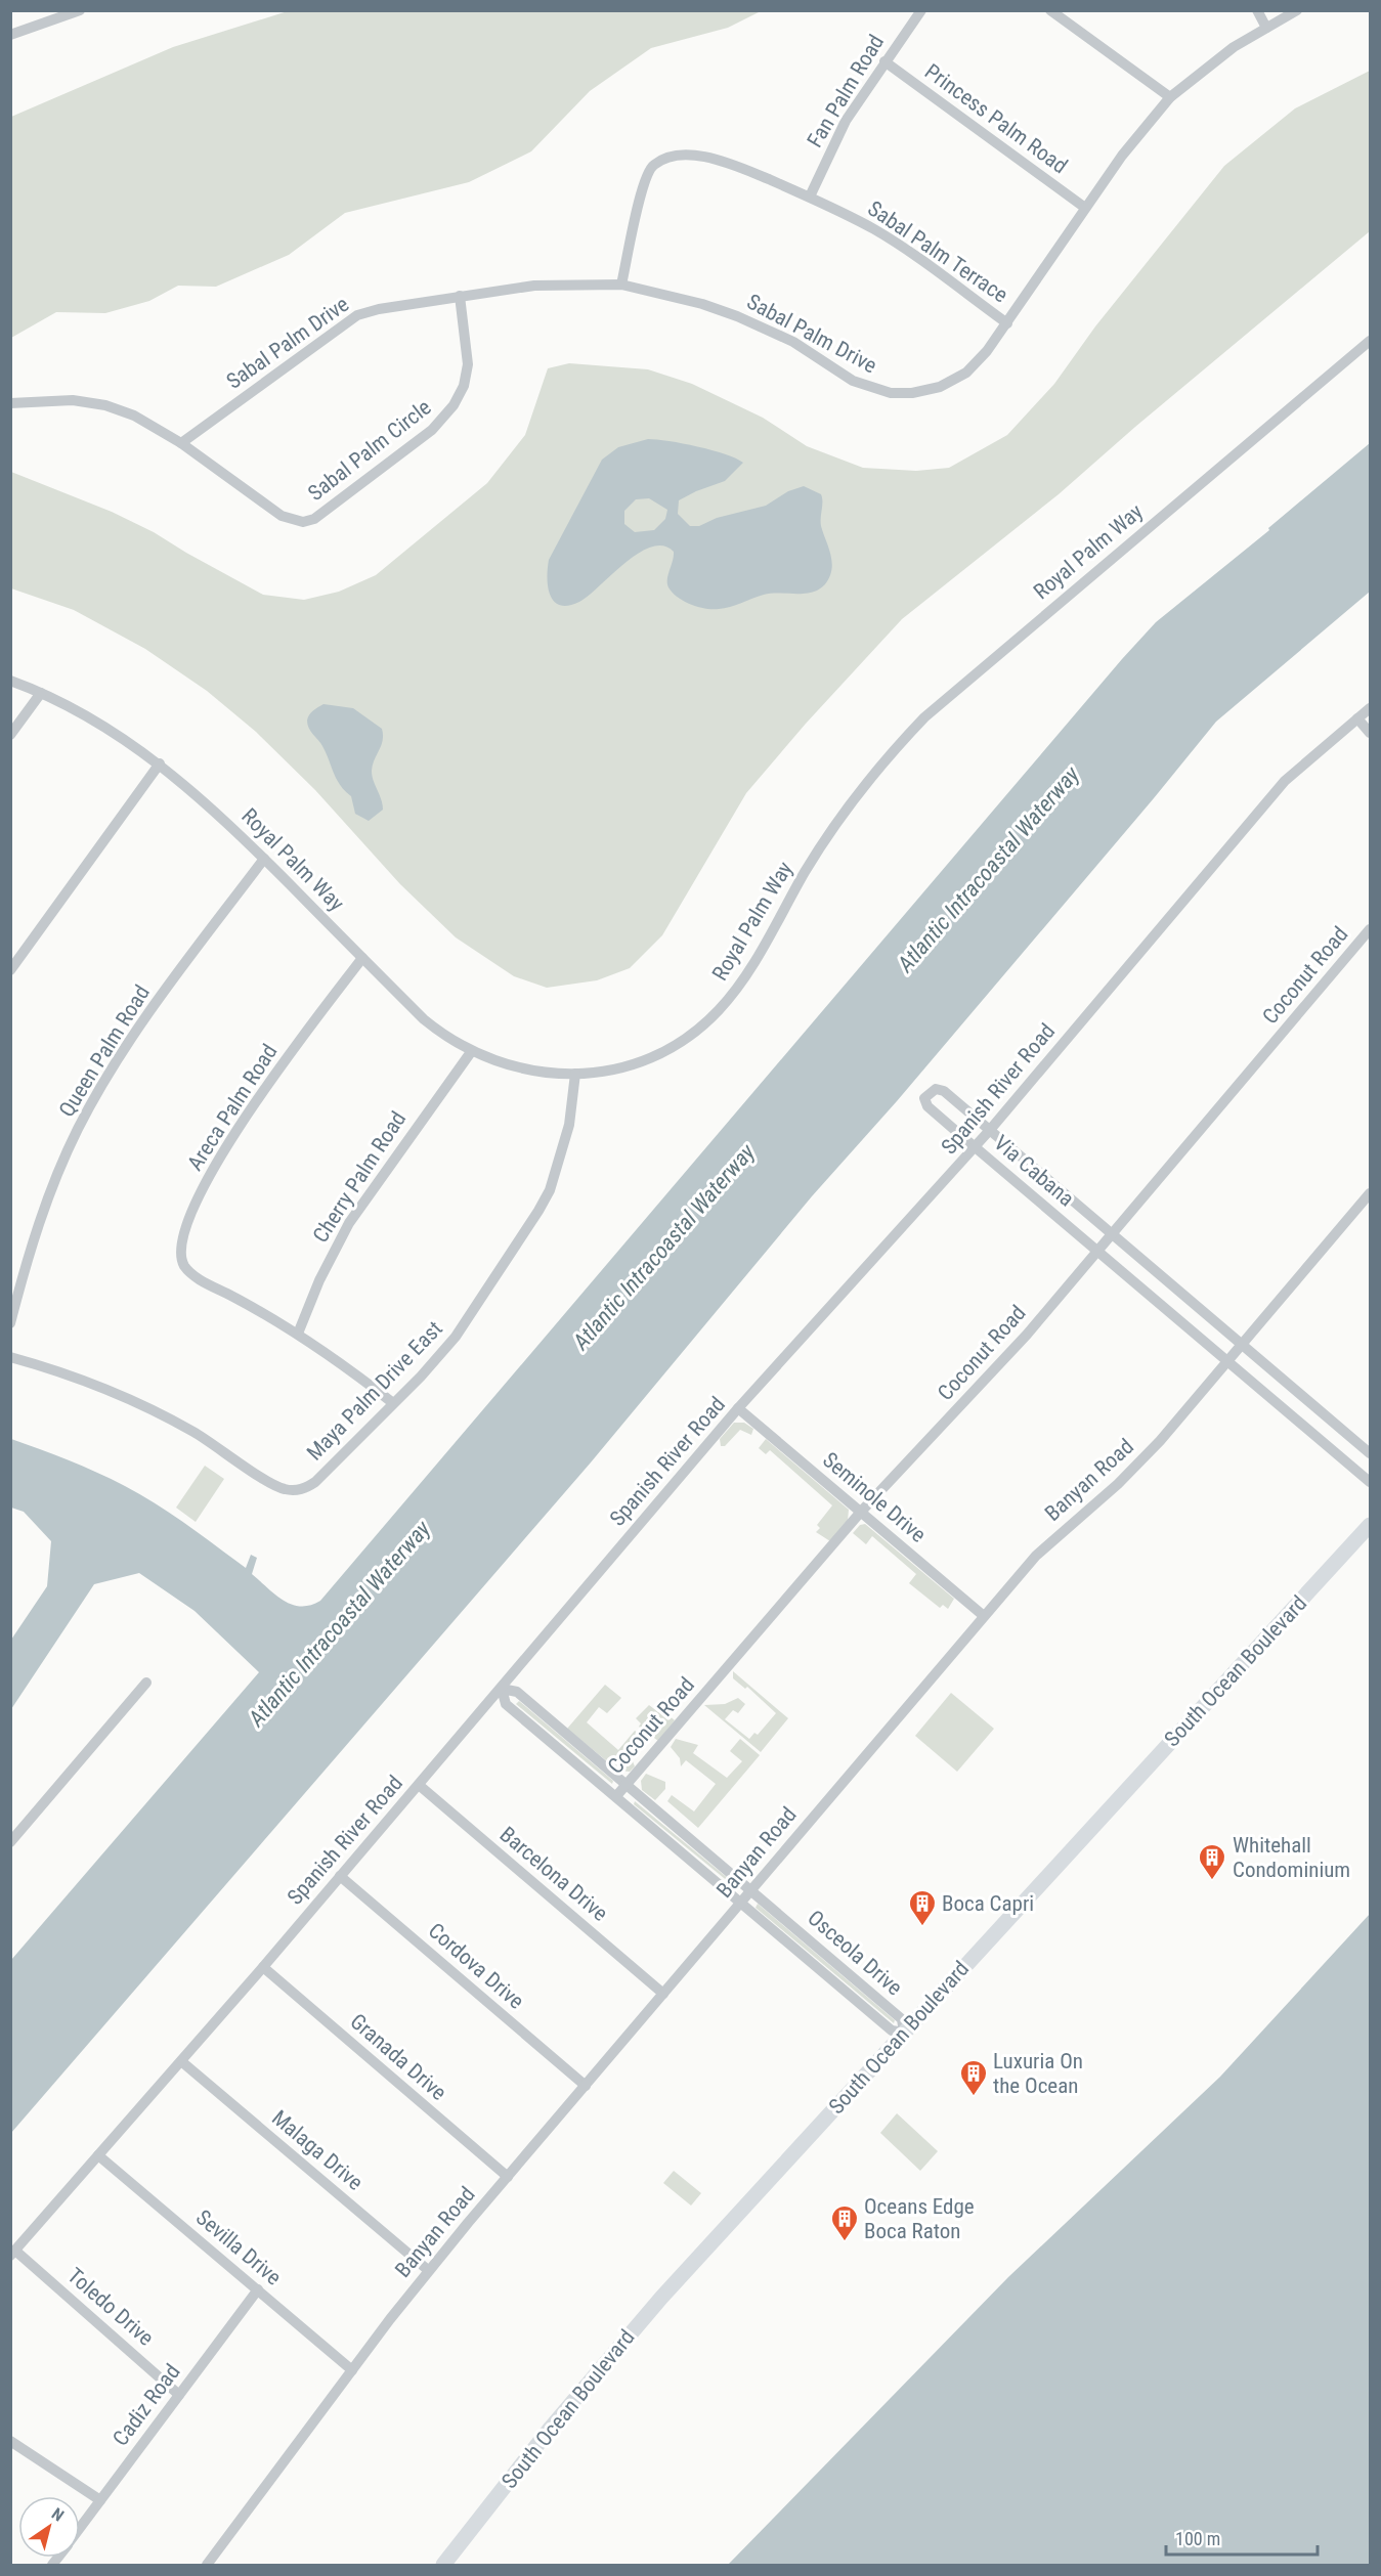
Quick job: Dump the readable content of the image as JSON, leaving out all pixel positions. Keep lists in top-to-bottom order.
{
  "streets": {
    "main road": ["South Ocean Boulevard"],
    "street": [
      "Fan Palm Road",
      "Princess Palm Road",
      "Sabal Palm Terrace",
      "Sabal Palm Drive",
      "Sabal Palm Circle",
      "Royal Palm Way",
      "Coconut Road",
      "Queen Palm Road",
      "Spanish River Road",
      "Areca Palm Road",
      "Via Cabana",
      "Cherry Palm Road",
      "Maya Palm Drive East",
      "Banyan Road",
      "Seminole Drive",
      "Barcelona Drive",
      "Osceola Drive",
      "Cordova Drive",
      "Granada Drive",
      "Malaga Drive",
      "Sevilla Drive",
      "Toledo Drive",
      "Cadiz Road"
    ]
  },
  "crossings": [
    ["Fan Palm Road", "Princess Palm Road"],
    ["Fan Palm Road", "Sabal Palm Terrace"],
    ["Princess Palm Road", "Sabal Palm Drive"],
    ["Sabal Palm Terrace", "Sabal Palm Drive"],
    ["Sabal Palm Drive", "Sabal Palm Circle"],
    ["Royal Palm Way", "Queen Palm Road"],
    ["Royal Palm Way", "Areca Palm Road"],
    ["Royal Palm Way", "Cherry Palm Road"],
    ["Royal Palm Way", "Maya Palm Drive East"],
    ["Coconut Road", "Via Cabana"],
    ["Coconut Road", "Seminole Drive"],
    ["Coconut Road", "Osceola Drive"],
    ["Spanish River Road", "Via Cabana"],
    ["Spanish River Road", "Seminole Drive"],
    ["Spanish River Road", "Barcelona Drive"],
    ["Spanish River Road", "Osceola Drive"],
    ["Spanish River Road", "Cordova Drive"],
    ["Spanish River Road", "Granada Drive"],
    ["Spanish River Road", "Malaga Drive"],
    ["Spanish River Road", "Sevilla Drive"],
    ["Spanish River Road", "Toledo Drive"],
    ["Areca Palm Road", "Cherry Palm Road"],
    ["Areca Palm Road", "Maya Palm Drive East"],
    ["Via Cabana", "Banyan Road"],
    ["Banyan Road", "Seminole Drive"],
    ["Banyan Road", "Barcelona Drive"],
    ["Banyan Road", "Osceola Drive"],
    ["Banyan Road", "Cordova Drive"],
    ["Banyan Road", "Granada Drive"],
    ["Banyan Road", "Malaga Drive"],
    ["Banyan Road", "Sevilla Drive"],
    ["South Ocean Boulevard", "Osceola Drive"],
    ["Sevilla Drive", "Cadiz Road"],
    ["Toledo Drive", "Cadiz Road"]
  ],
  "water": ["Atlantic Intracoastal Waterway"],
  "places": {
    "building": [
      "Whitehall Condominium",
      "Boca Capri",
      "Luxuria On the Ocean",
      "Oceans Edge Boca Raton"
    ]
  },
  "scale_bar": "100 m",
  "north": "top right"
}
